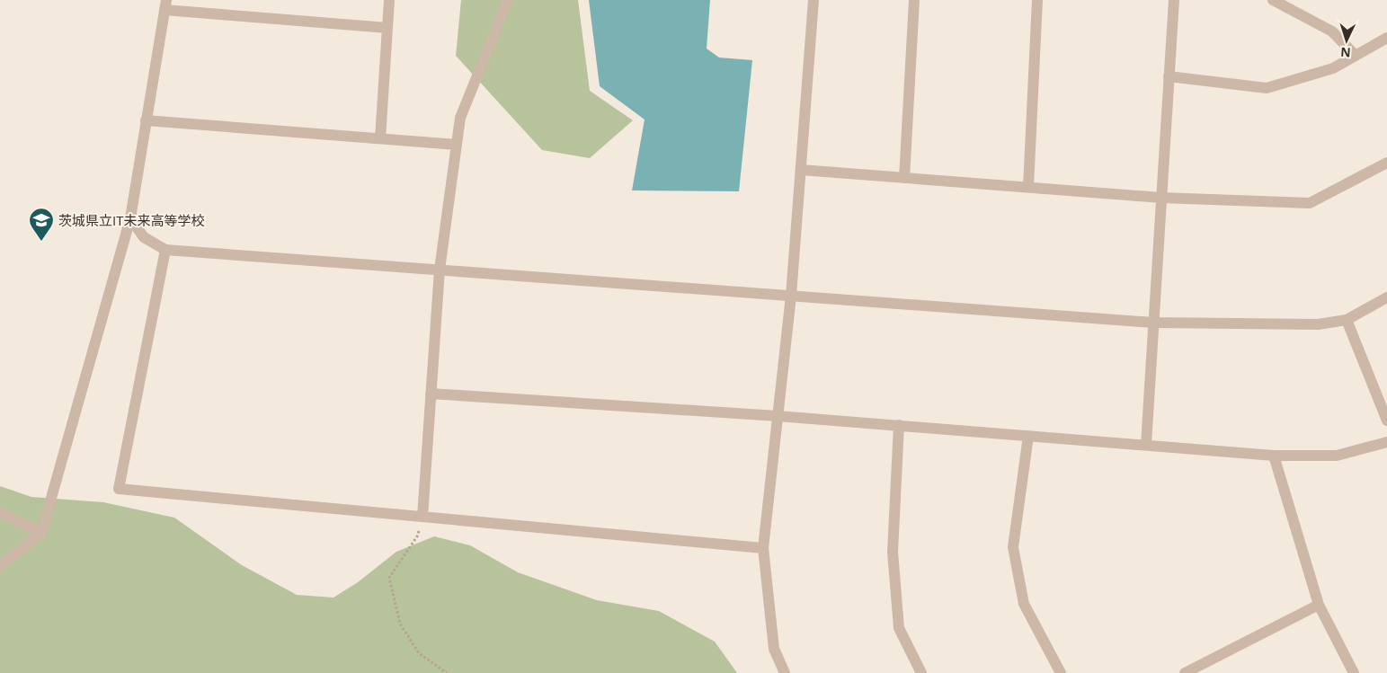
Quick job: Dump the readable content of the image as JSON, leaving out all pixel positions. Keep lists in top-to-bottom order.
{
  "places": {
    "school or university": ["茨城県立IT未来高等学校"]
  },
  "north": "bottom"
}
